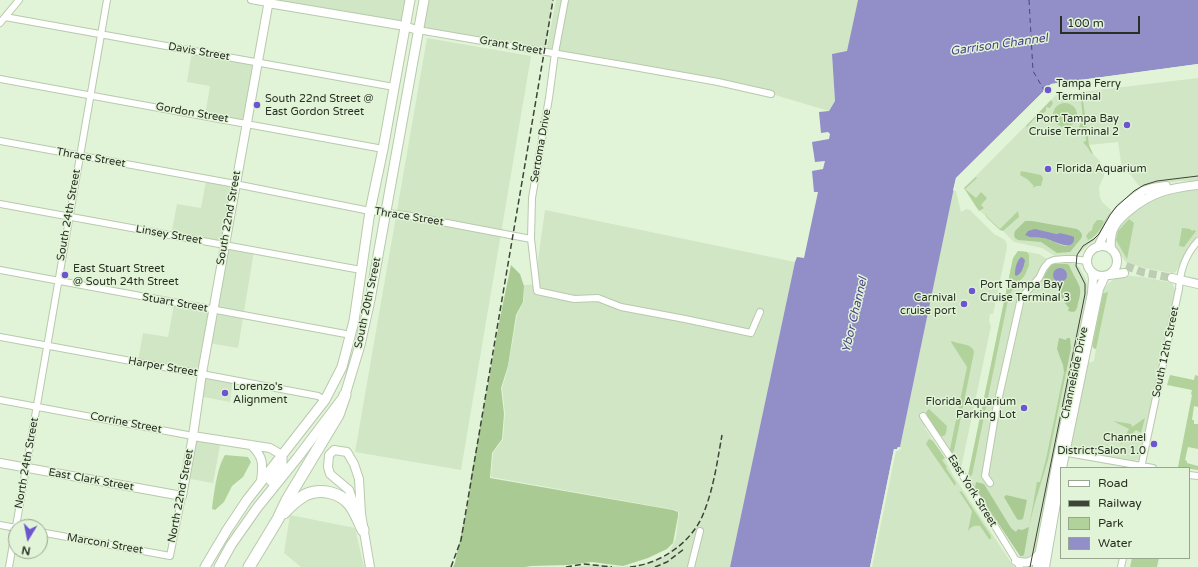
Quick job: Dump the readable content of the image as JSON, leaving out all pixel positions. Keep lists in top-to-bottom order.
{
  "streets": {
    "main road": ["South 20th Street"],
    "street": [
      "Grant Street",
      "Davis Street",
      "Gordon Street",
      "Sertoma Drive",
      "Thrace Street",
      "South 24th Street",
      "South 22nd Street",
      "Linsey Street",
      "Stuart Street",
      "South 12th Street",
      "Harper Street",
      "Channelside Drive",
      "Corrine Street",
      "North 24th Street",
      "East Clark Street",
      "East York Street",
      "North 22nd Street",
      "Marconi Street"
    ]
  },
  "crossings": [
    ["Grant Street", "Sertoma Drive"],
    ["Grant Street", "South 22nd Street"],
    ["Grant Street", "South 20th Street"],
    ["Davis Street", "South 24th Street"],
    ["Davis Street", "South 22nd Street"],
    ["Davis Street", "South 20th Street"],
    ["Gordon Street", "South 24th Street"],
    ["Gordon Street", "South 22nd Street"],
    ["Gordon Street", "South 20th Street"],
    ["Sertoma Drive", "Thrace Street"],
    ["Thrace Street", "South 24th Street"],
    ["Thrace Street", "South 22nd Street"],
    ["Thrace Street", "South 20th Street"],
    ["South 24th Street", "Linsey Street"],
    ["South 24th Street", "Stuart Street"],
    ["South 24th Street", "Harper Street"],
    ["South 24th Street", "Corrine Street"],
    ["South 24th Street", "North 24th Street"],
    ["South 22nd Street", "Linsey Street"],
    ["South 22nd Street", "Stuart Street"],
    ["South 22nd Street", "Harper Street"],
    ["South 22nd Street", "Corrine Street"],
    ["South 22nd Street", "North 22nd Street"],
    ["Linsey Street", "South 20th Street"],
    ["Stuart Street", "South 20th Street"],
    ["South 20th Street", "Harper Street"],
    ["South 20th Street", "Corrine Street"],
    ["Corrine Street", "North 24th Street"],
    ["Corrine Street", "North 22nd Street"],
    ["North 24th Street", "East Clark Street"],
    ["East Clark Street", "North 22nd Street"],
    ["North 22nd Street", "Marconi Street"]
  ],
  "water": ["Garrison Channel", "Ybor Channel"],
  "places": [
    "Tampa Ferry Terminal",
    "South 22nd Street @ East Gordon Street",
    "Port Tampa Bay Cruise Terminal 2",
    "Florida Aquarium",
    "East Stuart Street @ South 24th Street",
    "Port Tampa Bay Cruise Terminal 3",
    "Carnival cruise port",
    "Lorenzo's Alignment",
    "Florida Aquarium Parking Lot",
    "Channel District;Salon 1.0"
  ],
  "legend": [
    "Road",
    "Railway",
    "Park",
    "Water"
  ],
  "scale_bar": "100 m",
  "north": "bottom"
}
